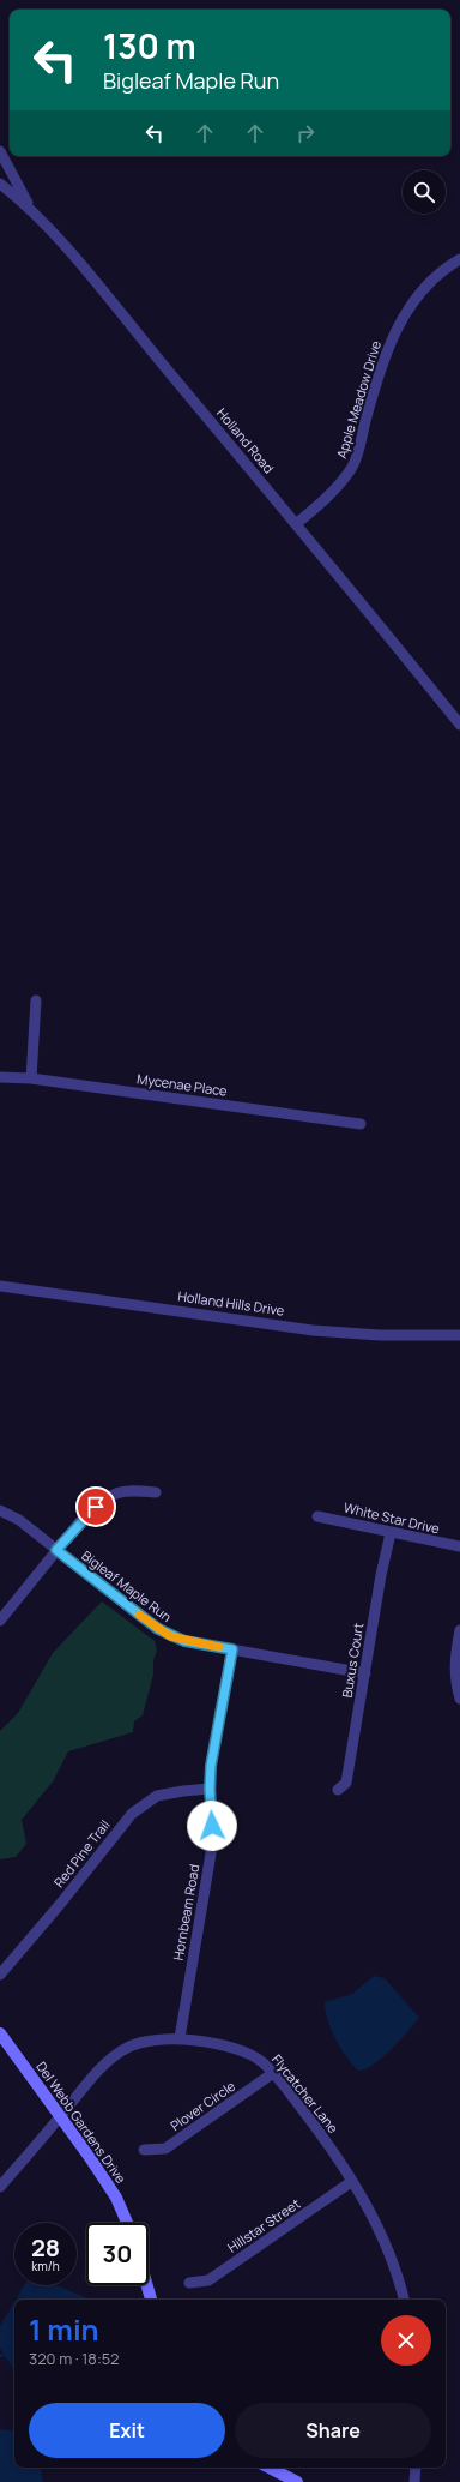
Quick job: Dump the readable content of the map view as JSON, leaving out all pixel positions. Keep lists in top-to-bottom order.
{
  "streets": {
    "street": [
      "Apple Meadow Drive",
      "Holland Road",
      "Mycenae Place",
      "Holland Hills Drive",
      "White Star Drive",
      "Bigleaf Maple Run",
      "Buxus Court",
      "Red Pine Trail",
      "Hornbeam Road",
      "Flycatcher Lane",
      "Plover Circle",
      "Del Webb Gardens Drive",
      "Hillstar Street"
    ]
  },
  "crossings": [
    ["Apple Meadow Drive", "Holland Road"],
    ["White Star Drive", "Buxus Court"],
    ["Bigleaf Maple Run", "Buxus Court"],
    ["Bigleaf Maple Run", "Hornbeam Road"],
    ["Red Pine Trail", "Hornbeam Road"],
    ["Hornbeam Road", "Flycatcher Lane"],
    ["Flycatcher Lane", "Plover Circle"],
    ["Flycatcher Lane", "Del Webb Gardens Drive"],
    ["Flycatcher Lane", "Hillstar Street"]
  ],
  "page": {
    "turn": ["130 m", "Bigleaf Maple Run"],
    "speed": "28 km/h",
    "limit": "30",
    "heading": ["1 min", "320 m · 18:52"],
    "buttons": ["Exit", "Share"]
  }
}
